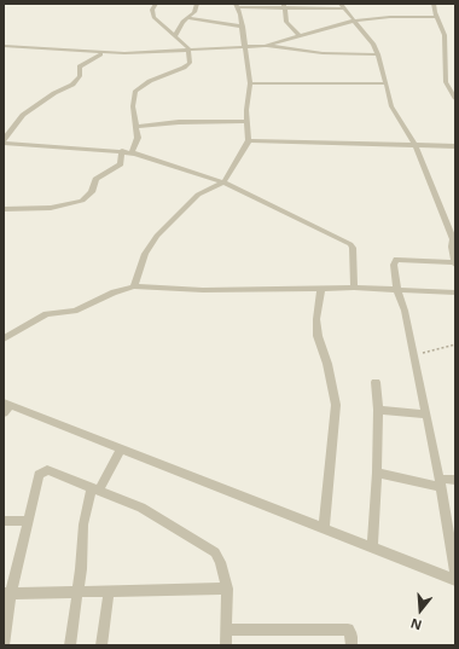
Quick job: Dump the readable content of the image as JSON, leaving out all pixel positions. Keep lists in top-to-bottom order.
{
  "north": "bottom"
}
